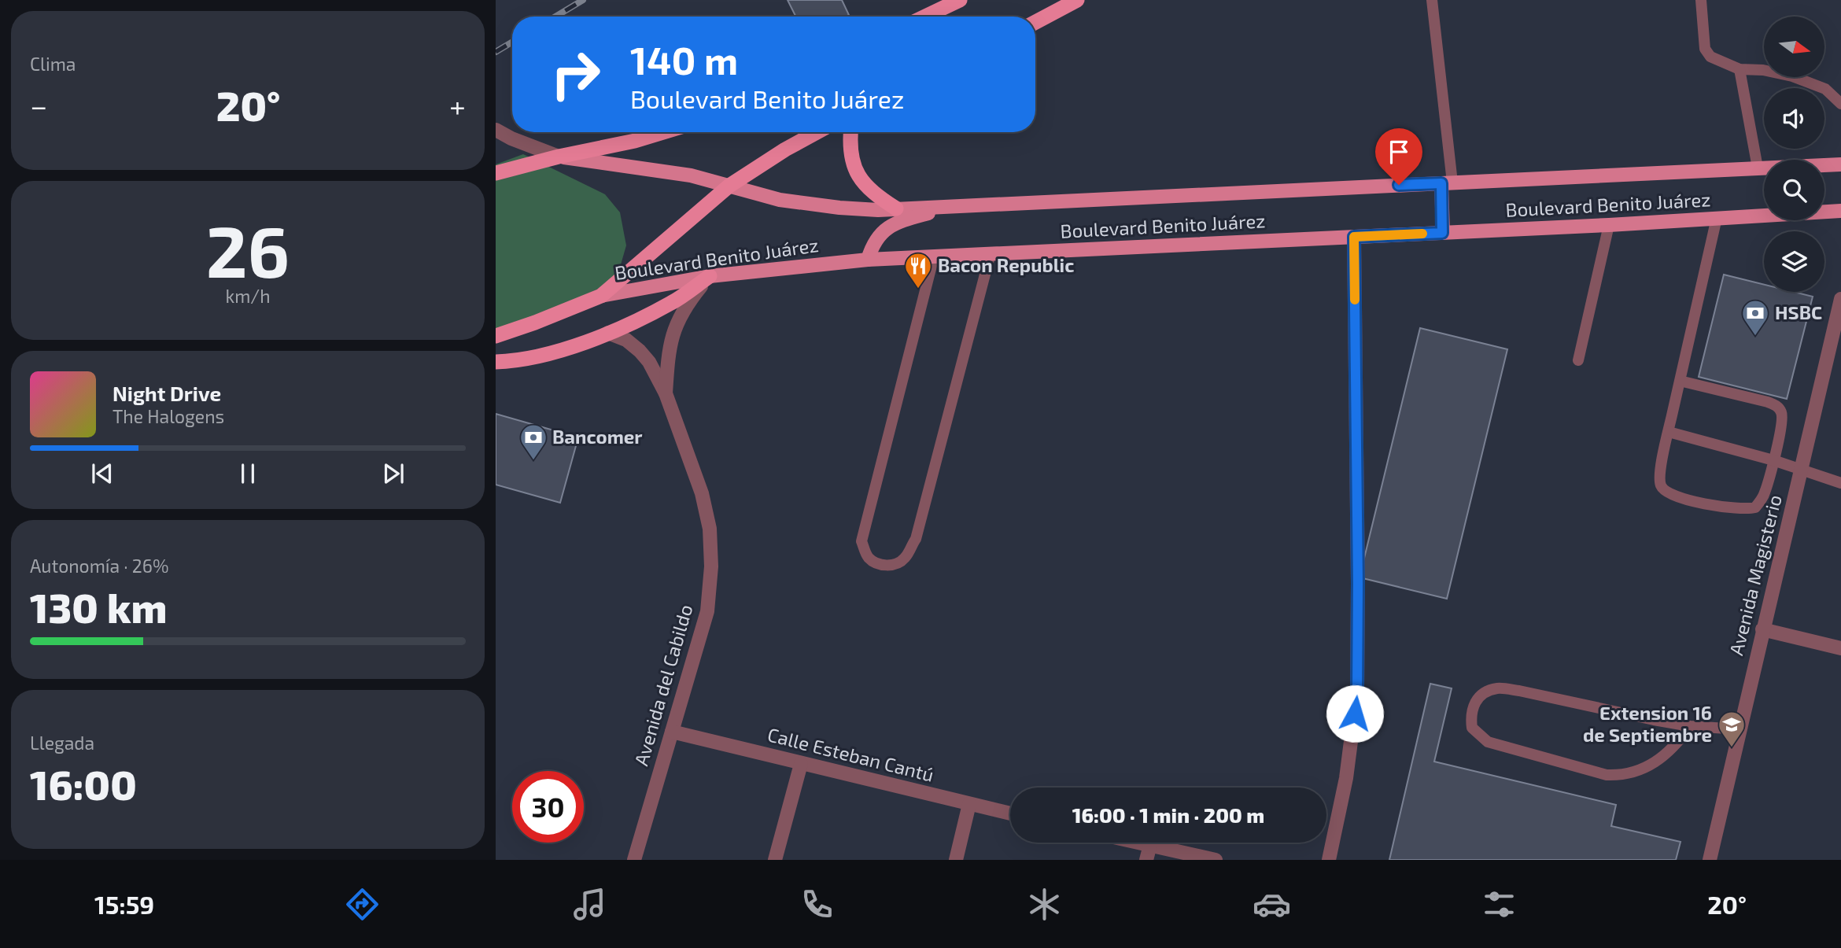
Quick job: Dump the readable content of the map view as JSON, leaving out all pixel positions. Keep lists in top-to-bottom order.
{
  "streets": {
    "highway": ["Boulevard Benito Juárez"],
    "street": ["Avenida Magisterio", "Avenida del Cabildo", "Calle Esteban Cantú"]
  },
  "crossings": [
    ["Boulevard Benito Juárez", "Avenida del Cabildo"],
    ["Avenida del Cabildo", "Calle Esteban Cantú"]
  ],
  "places": {
    "restaurant": ["Bacon Republic"],
    "bank": ["HSBC", "Bancomer"],
    "school or university": ["Extension 16 de Septiembre"]
  },
  "north": "right",
  "page": {
    "tile": [
      "Clima",
      ["26", "km/h"],
      ["Autonomía · 26%", "130 km"],
      ["Llegada", "16:00"]
    ],
    "turn": ["140 m", "Boulevard Benito Juárez"],
    "heat": ["−", "20°", "+"],
    "song": ["Night Drive", "The Halogens"],
    "limit": "30",
    "trip": "16:00 · 1 min · 200 m",
    "tabs": ["15:59", "20°"]
  }
}
